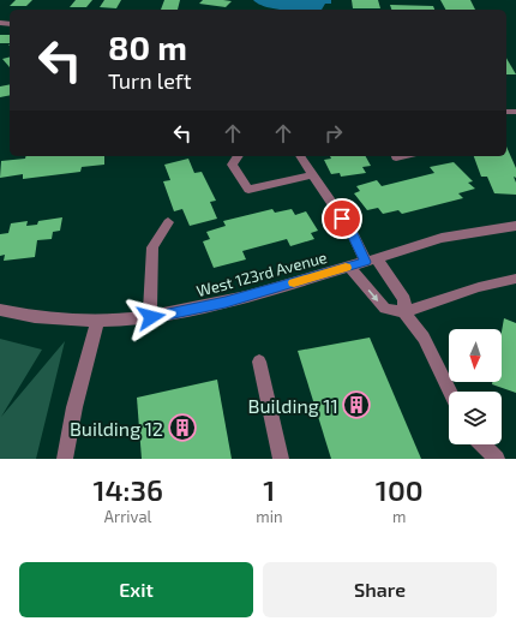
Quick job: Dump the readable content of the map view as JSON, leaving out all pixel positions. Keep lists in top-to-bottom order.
{
  "streets": {
    "street": ["West 123rd Avenue"]
  },
  "places": {
    "building": ["Building 11", "Building 12"]
  },
  "north": "bottom",
  "page": {
    "turn": ["80 m", "Turn left"],
    "eta": [
      "14:36",
      "Arrival",
      "1",
      "min",
      "100",
      "m"
    ],
    "buttons": ["Exit", "Share"]
  }
}
